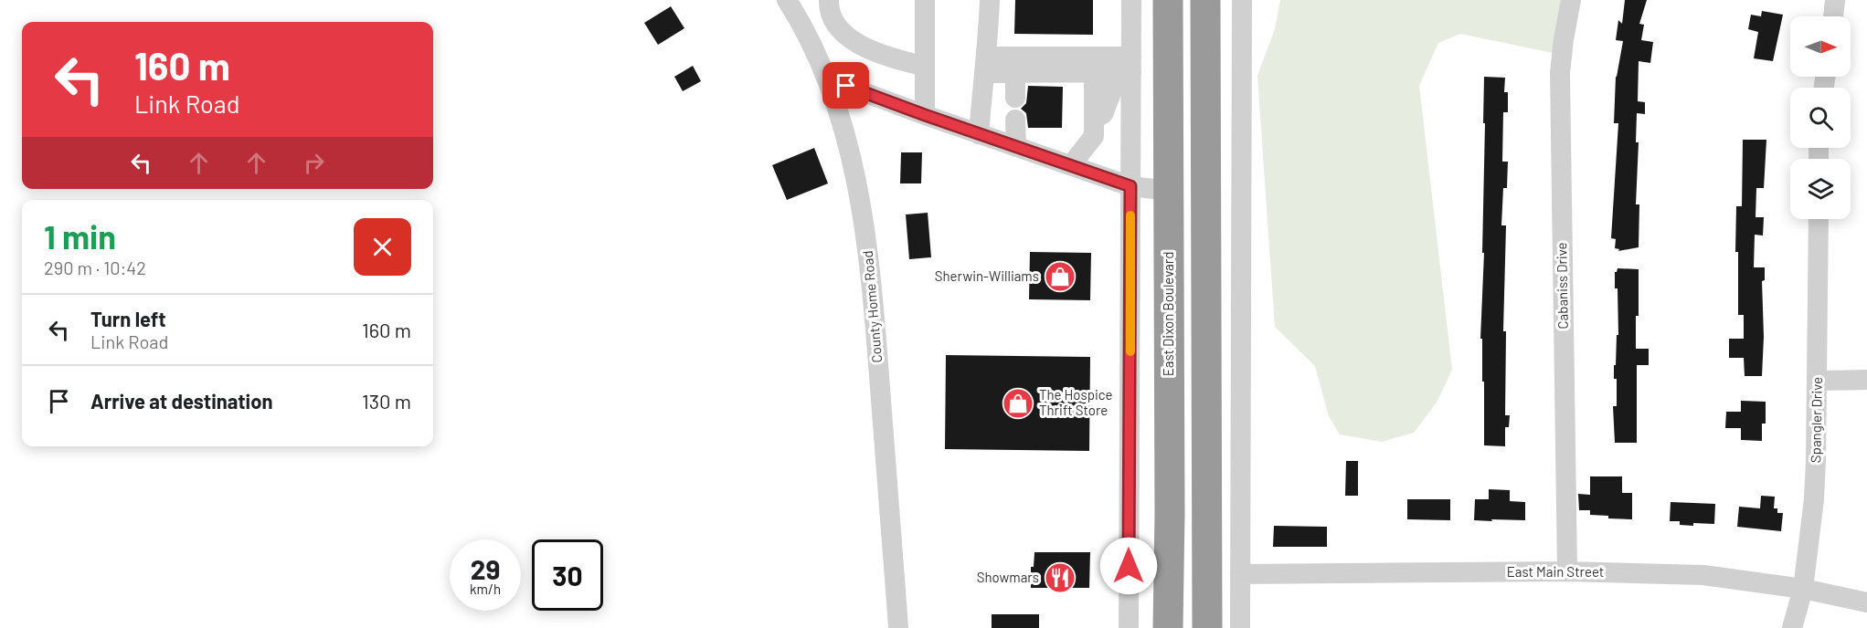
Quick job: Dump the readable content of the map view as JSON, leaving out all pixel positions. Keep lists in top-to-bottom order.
{
  "streets": {
    "highway": ["East Dixon Boulevard"],
    "street": [
      "Cabaniss Drive",
      "County Home Road",
      "Spangler Drive",
      "East Main Street"
    ]
  },
  "crossings": [
    ["Cabaniss Drive", "East Main Street"],
    ["Spangler Drive", "East Main Street"]
  ],
  "places": {
    "shop": ["Sherwin-Williams", "The Hospice Thrift Store"],
    "restaurant": ["Showmars"]
  },
  "north": "right",
  "page": {
    "turn": ["160 m", "Link Road"],
    "heading": ["1 min", "290 m · 10:42"],
    "list": [
      {
        "name": "Turn left",
        "note": "Link Road",
        "value": "160 m"
      },
      {
        "name": "Arrive at destination",
        "value": "130 m"
      }
    ],
    "speed": "29 km/h",
    "limit": "30"
  }
}
